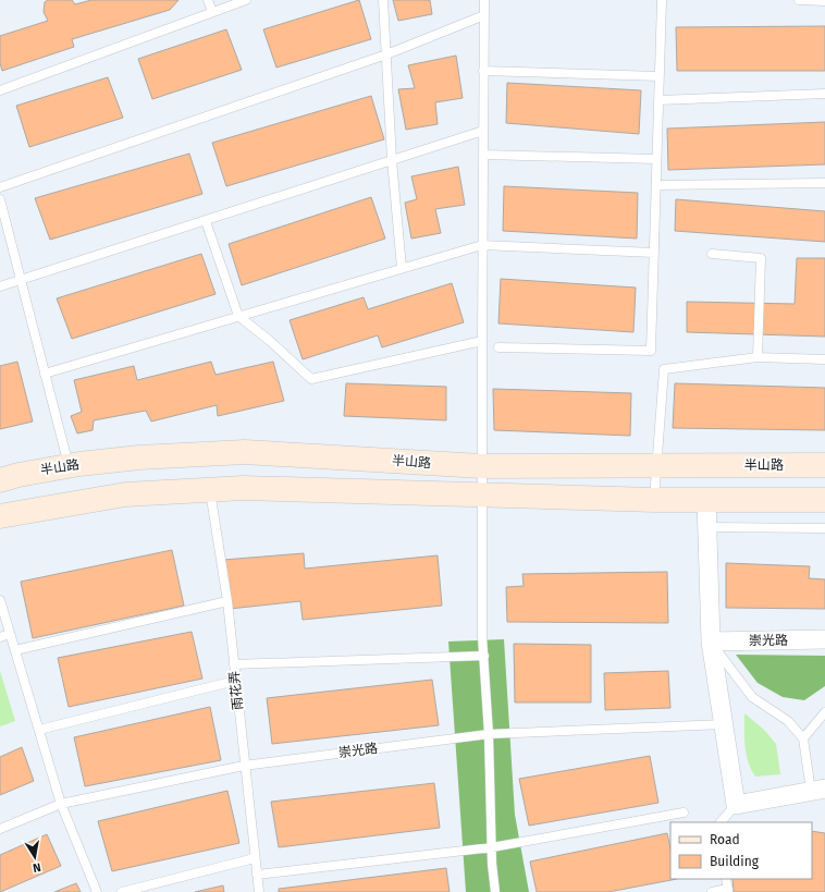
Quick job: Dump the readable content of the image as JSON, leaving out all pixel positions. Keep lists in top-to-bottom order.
{
  "streets": {
    "main road": ["半山路"],
    "street": ["崇光路"],
    "lane": ["雨花弄"]
  },
  "crossings": [
    ["崇光路", "雨花弄"]
  ],
  "legend": ["Road", "Building"],
  "north": "bottom"
}
